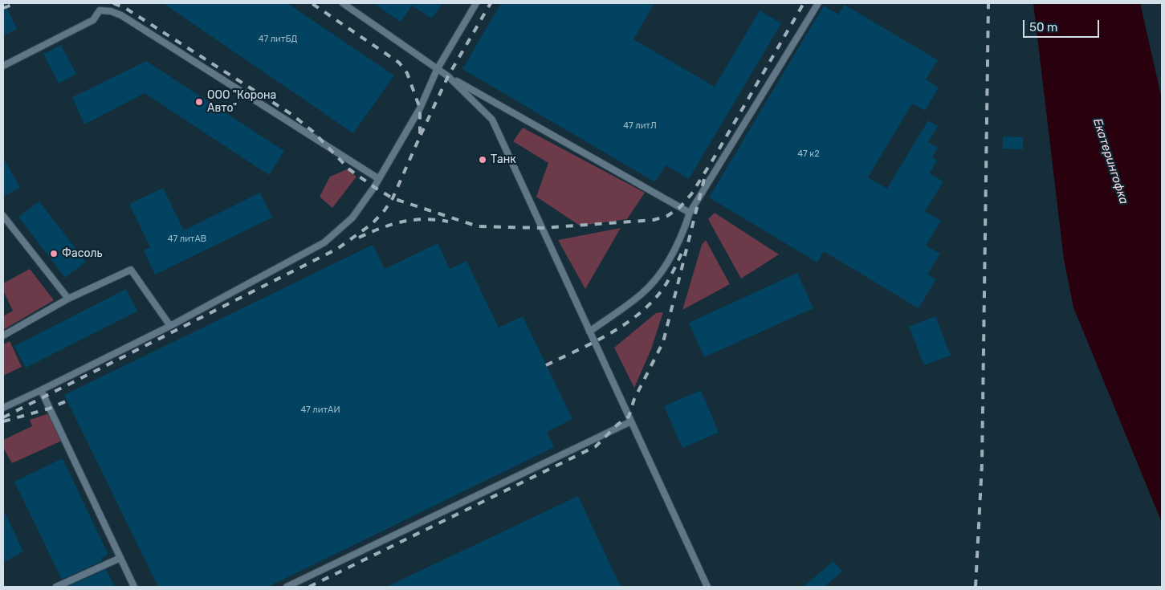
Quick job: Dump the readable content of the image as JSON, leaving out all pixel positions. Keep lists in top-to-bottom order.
{
  "water": ["Екатерингофка"],
  "places": ["ООО \"Корона Авто\"", "Танк", "Фасоль"],
  "house_numbers": [
    "47 литБД",
    "47 литЛ",
    "47 к2",
    "47 литАВ",
    "47 литАИ"
  ],
  "scale_bar": "50 m"
}
